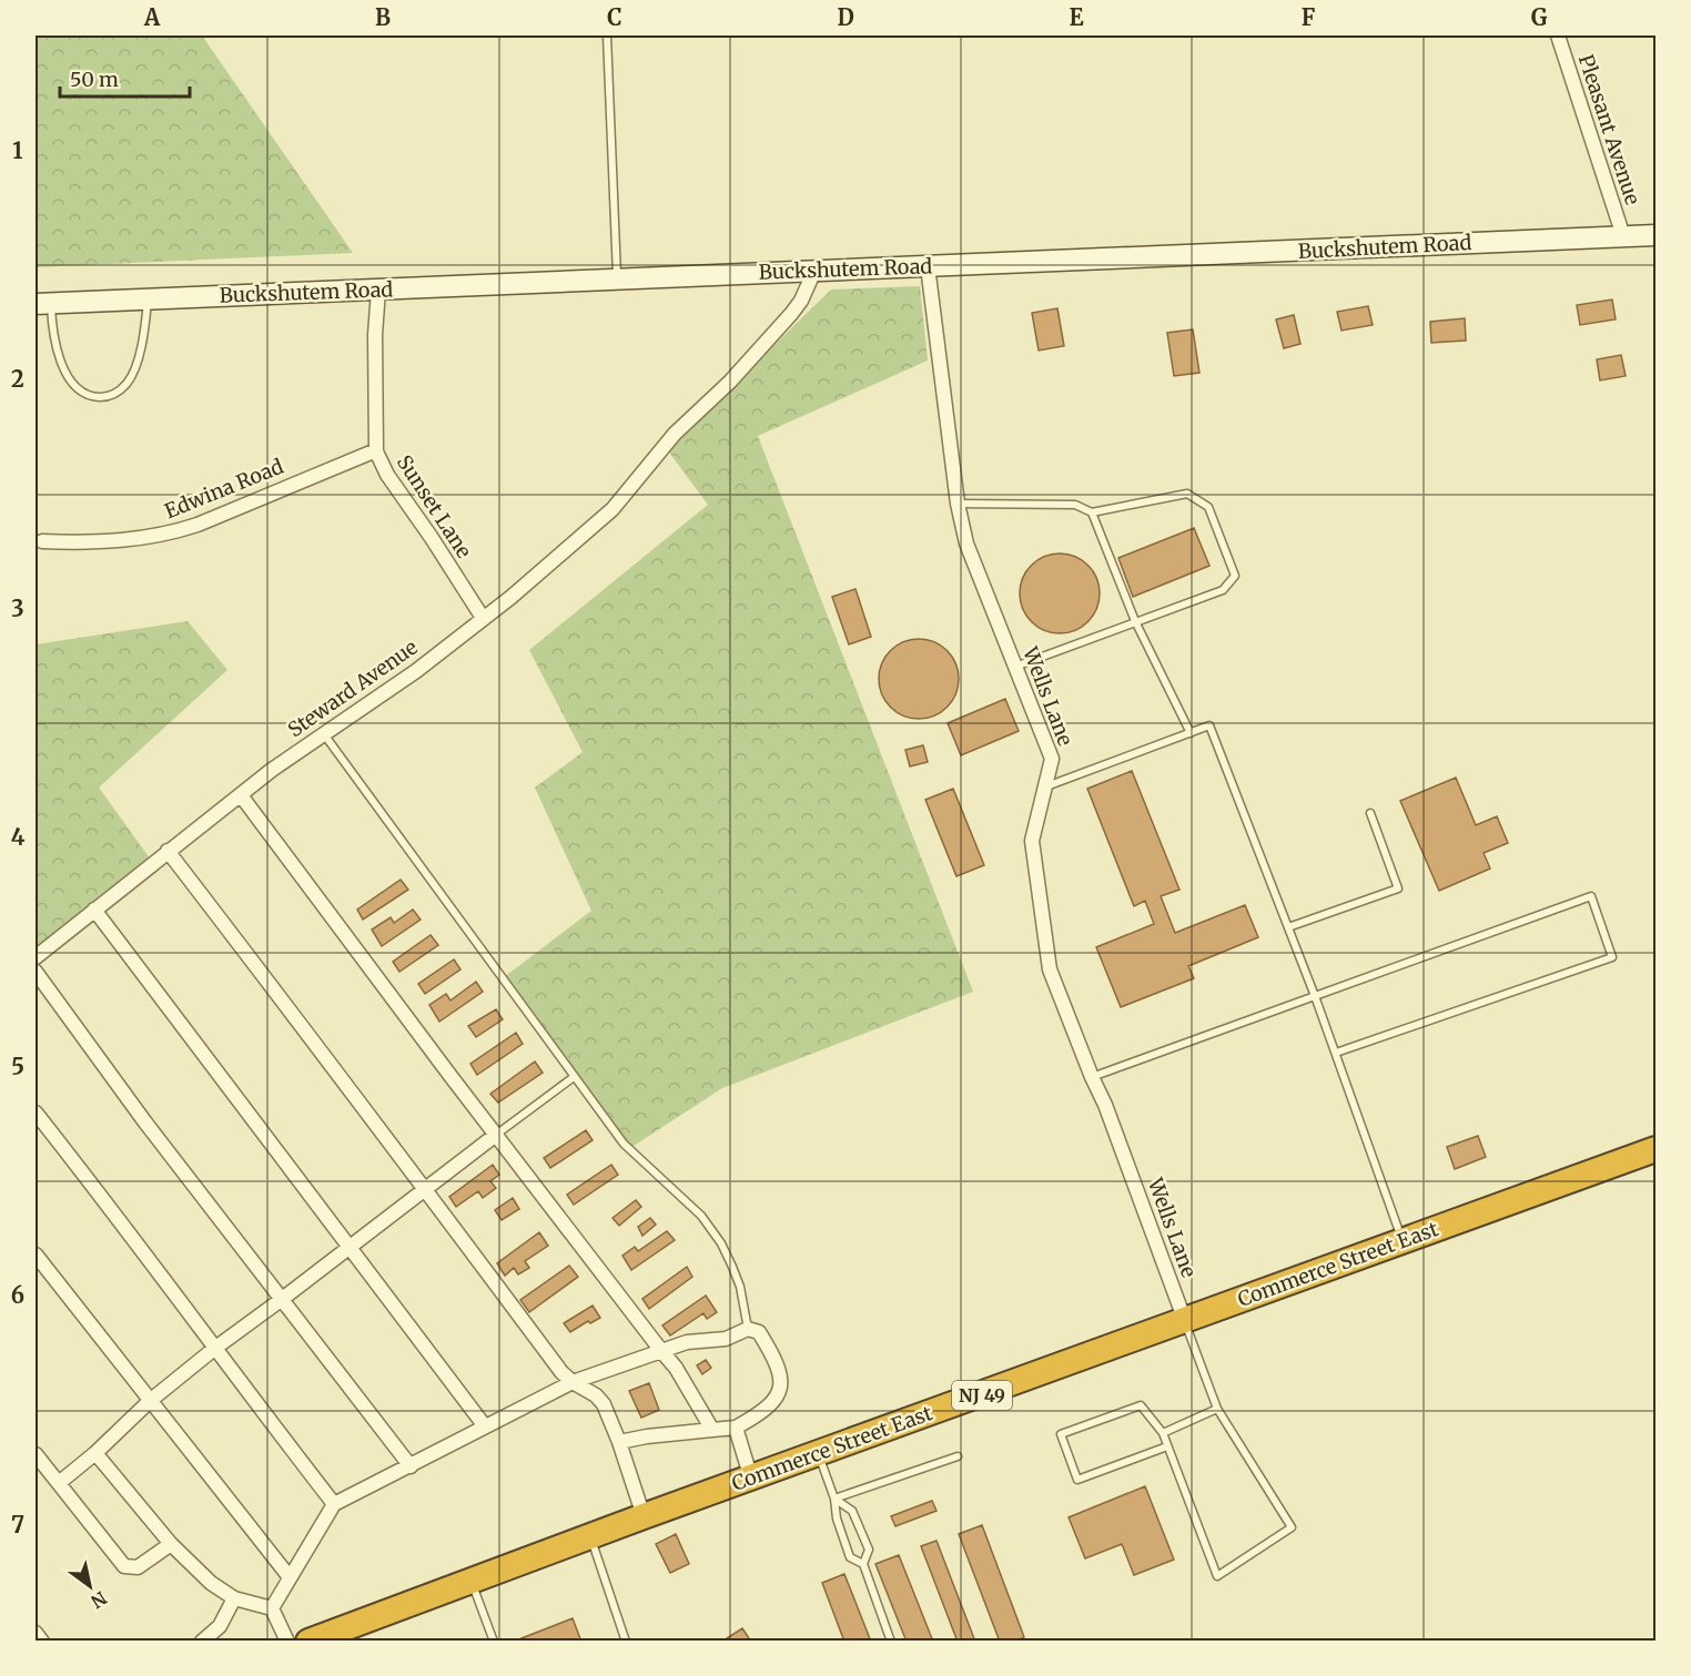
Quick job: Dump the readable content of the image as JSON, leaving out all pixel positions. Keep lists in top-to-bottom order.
{
  "streets": {
    "highway": ["Commerce Street East", "NJ 49"],
    "main road": ["Buckshutem Road"],
    "street": [
      "Pleasant Avenue",
      "Edwina Road",
      "Sunset Lane",
      "Steward Avenue",
      "Wells Lane"
    ]
  },
  "crossings": [
    ["Pleasant Avenue", "Buckshutem Road"],
    ["Buckshutem Road", "Sunset Lane"],
    ["Buckshutem Road", "Steward Avenue"],
    ["Buckshutem Road", "Wells Lane"],
    ["Edwina Road", "Sunset Lane"],
    ["Sunset Lane", "Steward Avenue"],
    ["Wells Lane", "Commerce Street East"]
  ],
  "scale_bar": "50 m",
  "north": "bottom right",
  "grid": {
    "columns": [
      "A",
      "B",
      "C",
      "D",
      "E",
      "F",
      "G"
    ],
    "rows": [
      "1",
      "2",
      "3",
      "4",
      "5",
      "6",
      "7"
    ]
  }
}
